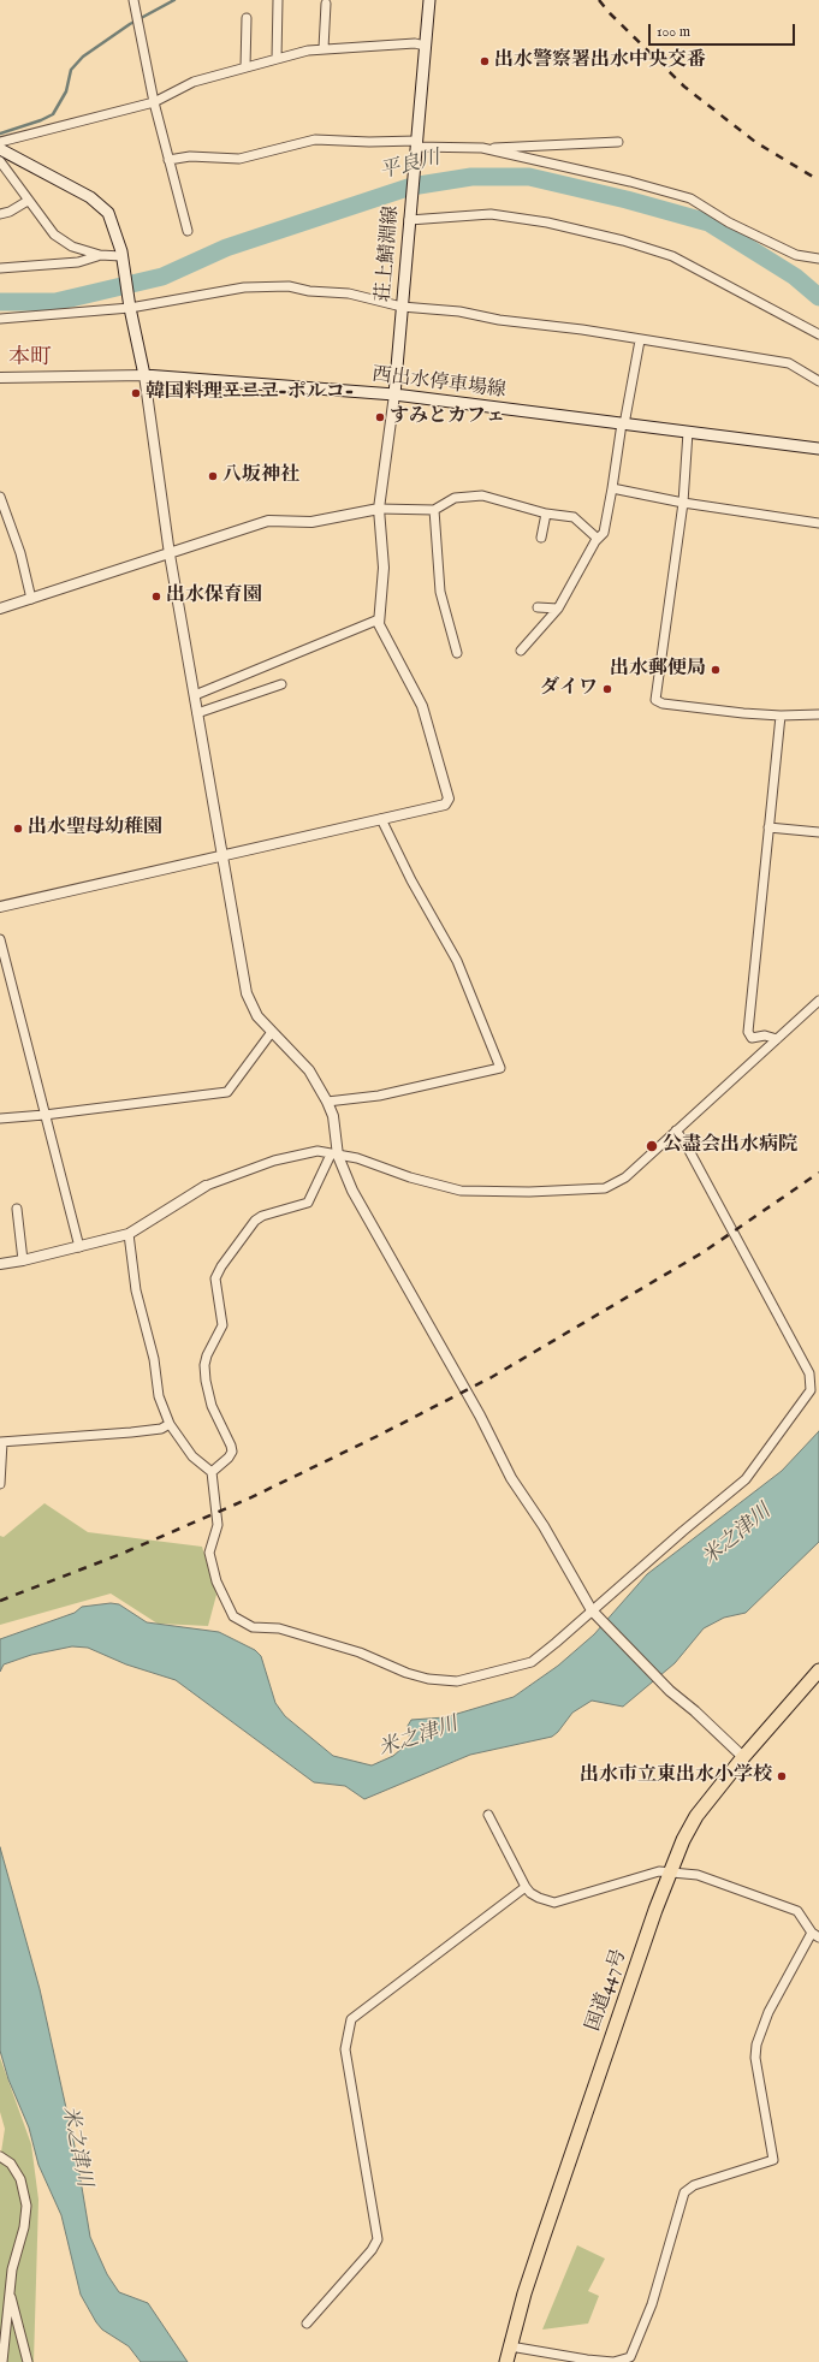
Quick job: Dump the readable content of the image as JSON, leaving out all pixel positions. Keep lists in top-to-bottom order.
{
  "streets": {
    "highway": ["国道447号"],
    "main road": ["荘上鯖淵線", "西出水停車場線"]
  },
  "crossings": [
    ["荘上鯖淵線", "西出水停車場線"]
  ],
  "districts": ["本町"],
  "water": ["平良川", "米之津川"],
  "places": [
    "出水警察署出水中央交番",
    "韓国料理포르코-ポルコ-",
    "すみとカフェ",
    "八坂神社",
    "出水保育園",
    "出水郵便局",
    "ダイワ",
    "出水聖母幼稚園",
    "公盡会出水病院",
    "出水市立東出水小学校"
  ],
  "scale_bar": "100 m"
}
